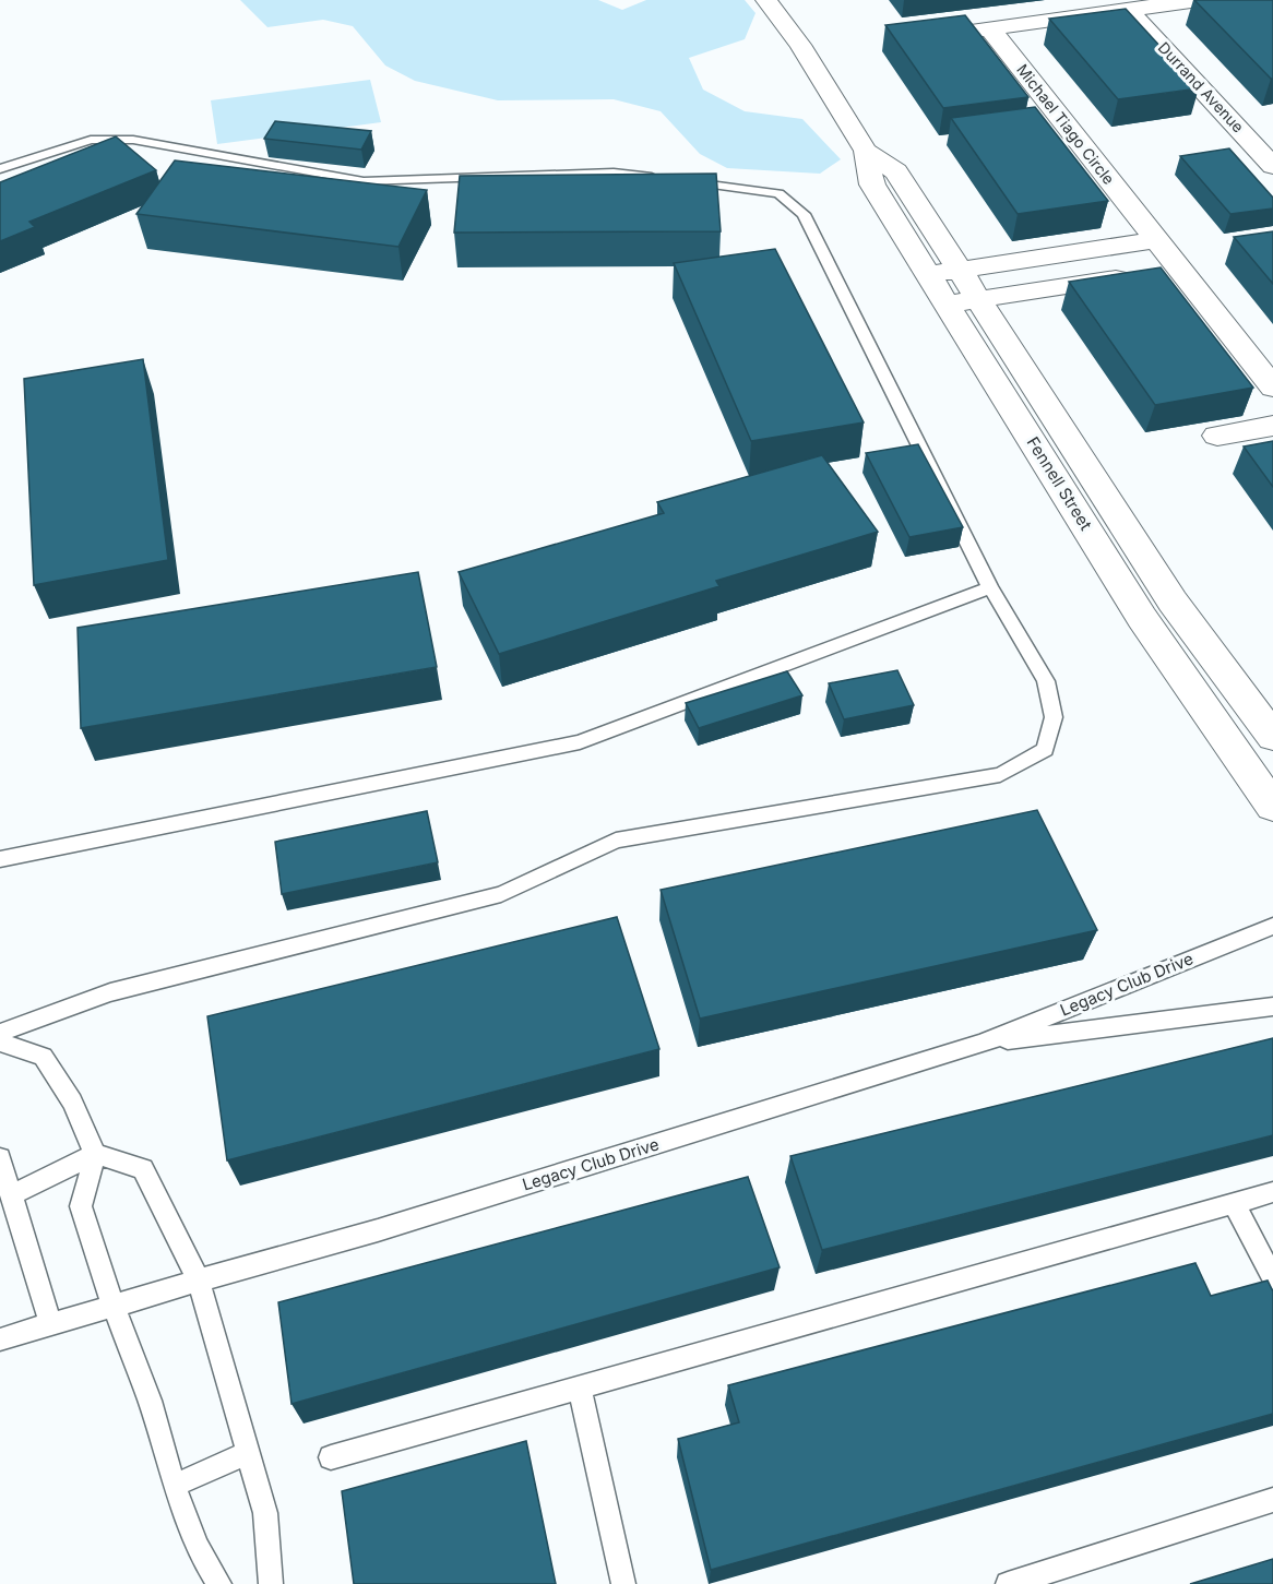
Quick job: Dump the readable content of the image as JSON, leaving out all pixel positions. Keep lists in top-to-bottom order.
{
  "streets": {
    "street": ["Durrand Avenue", "Michael Tiago Circle", "Fennell Street"],
    "lane": ["Legacy Club Drive"]
  }
}
